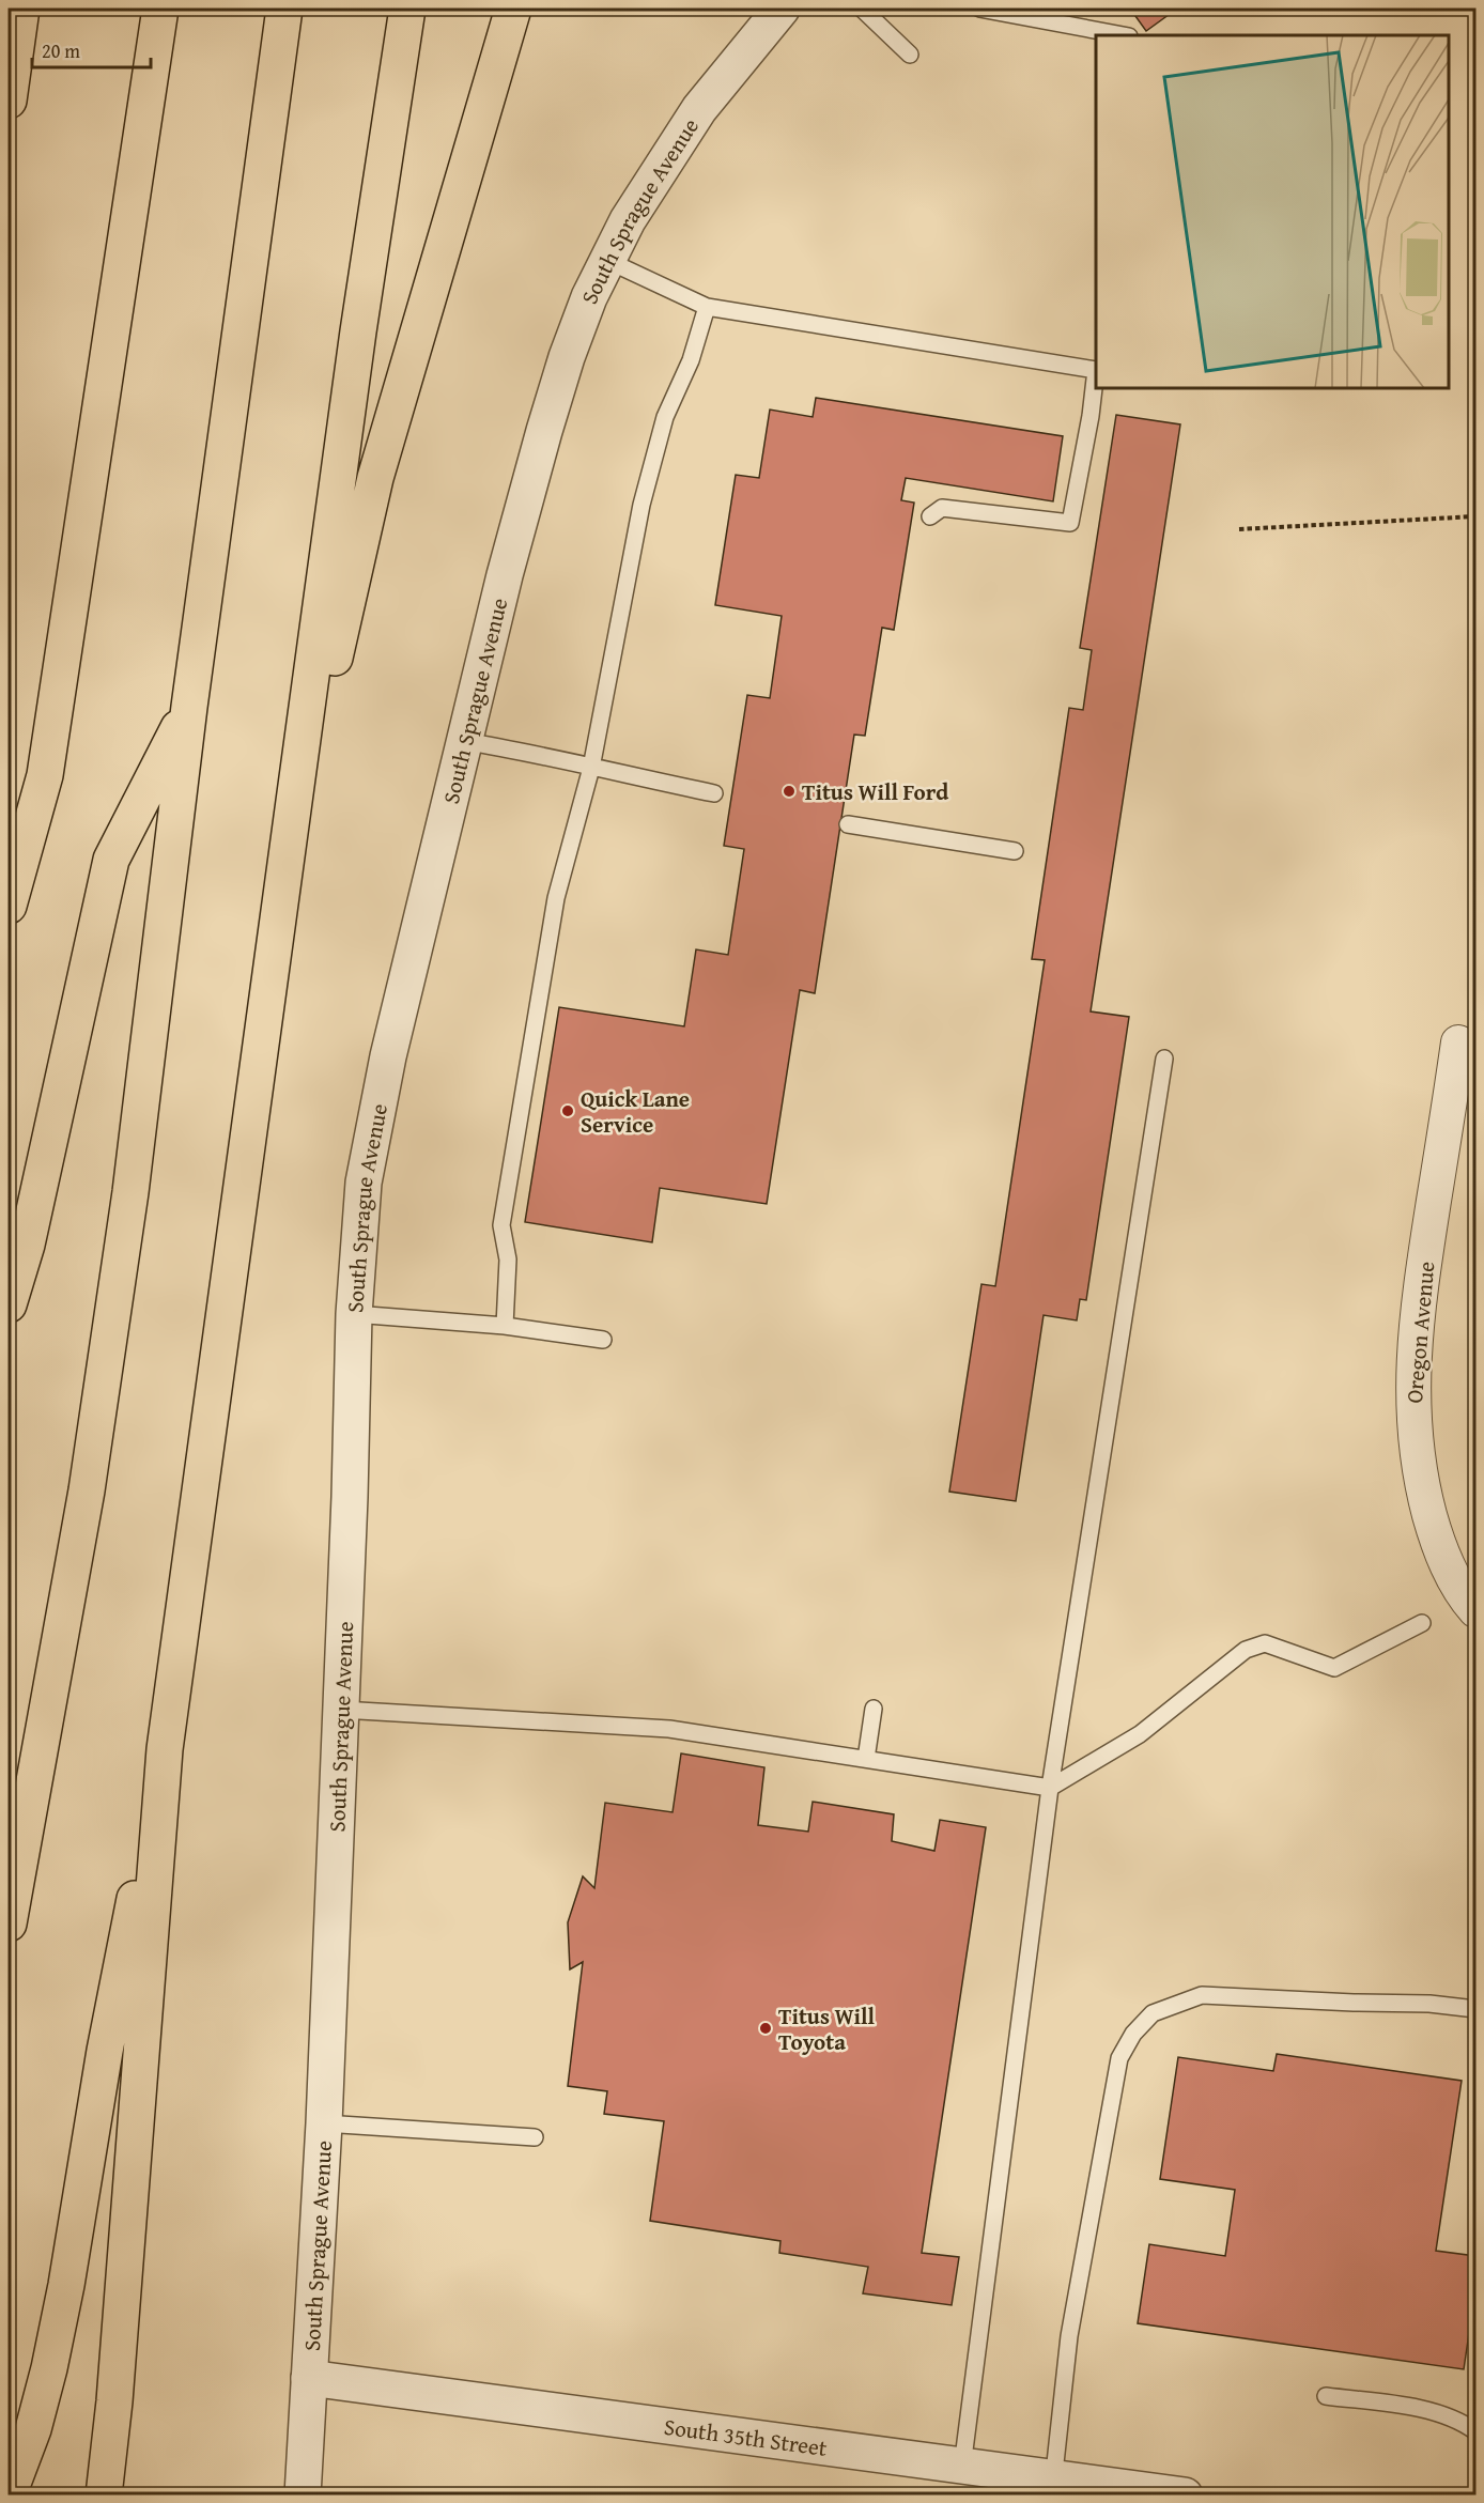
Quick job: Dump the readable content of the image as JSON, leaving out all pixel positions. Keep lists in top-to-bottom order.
{
  "streets": {
    "street": ["South Sprague Avenue", "Oregon Avenue", "South 35th Street"]
  },
  "crossings": [
    ["South Sprague Avenue", "South 35th Street"]
  ],
  "places": ["Titus Will Ford", "Quick Lane Service", "Titus Will Toyota"],
  "scale_bar": "20 m"
}
